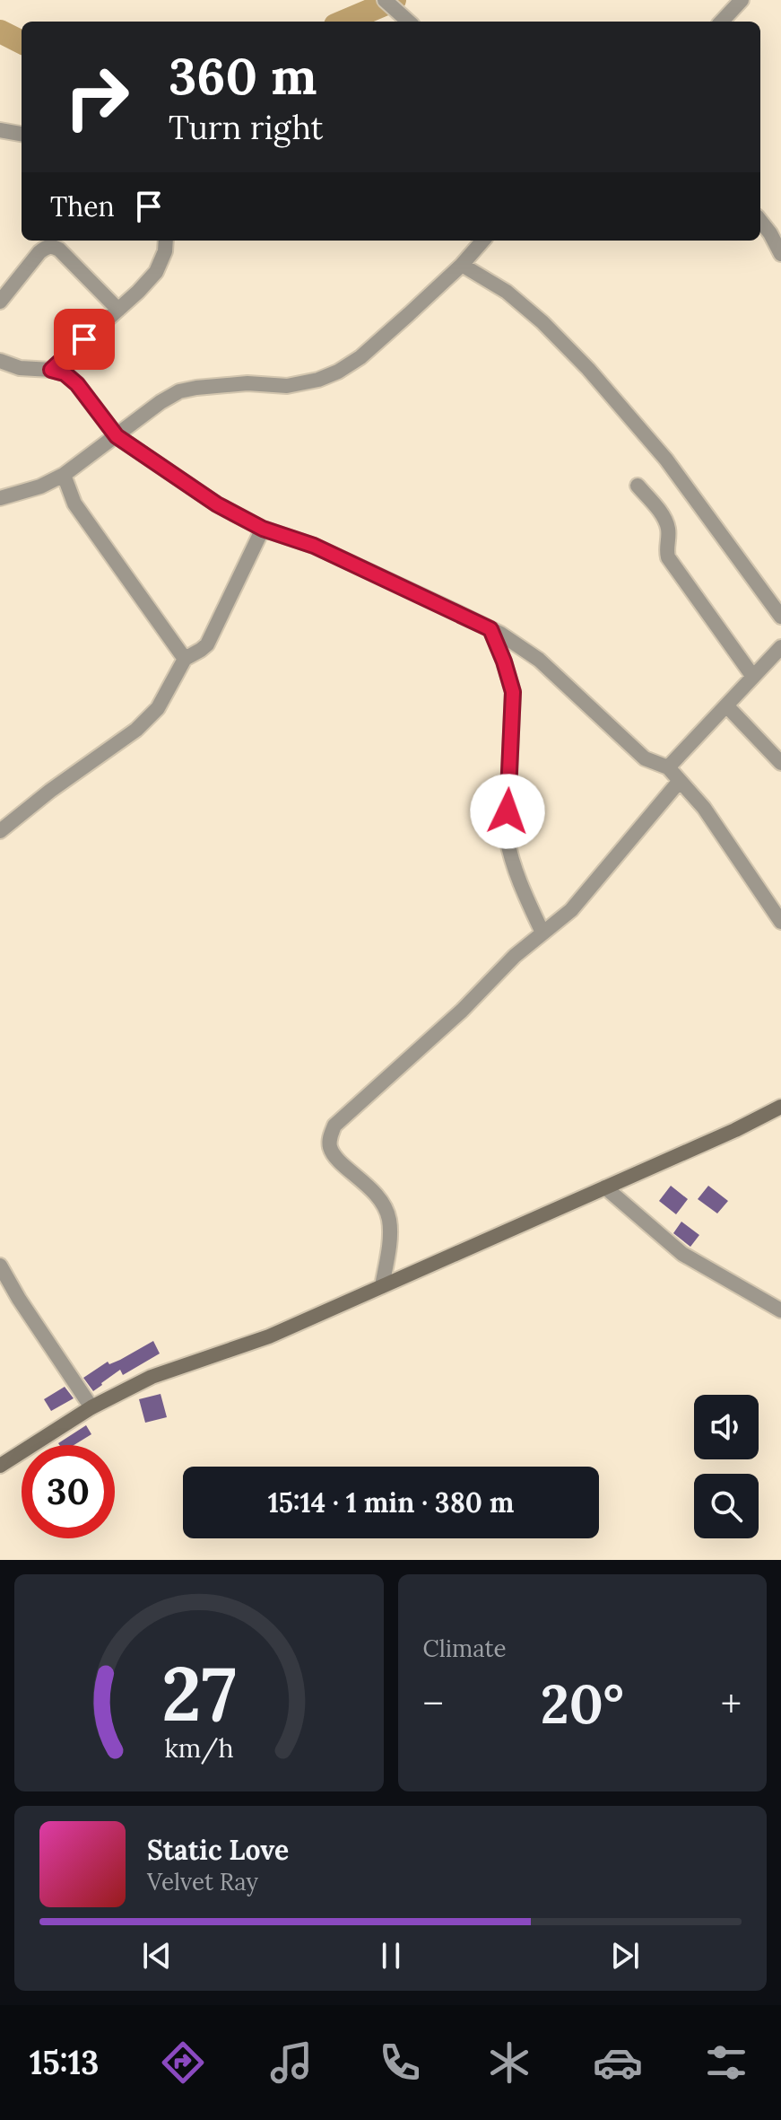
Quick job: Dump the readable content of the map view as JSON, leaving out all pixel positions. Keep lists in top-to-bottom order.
{
  "page": {
    "turn": ["360 m", "Turn right"],
    "then": "Then",
    "limit": "30",
    "trip": "15:14 · 1 min · 380 m",
    "tile": "Climate",
    "heat": ["−", "20°", "+"],
    "song": ["Static Love", "Velvet Ray"],
    "tabs": "15:13",
    "gauge": ["27", "km/h"]
  }
}
